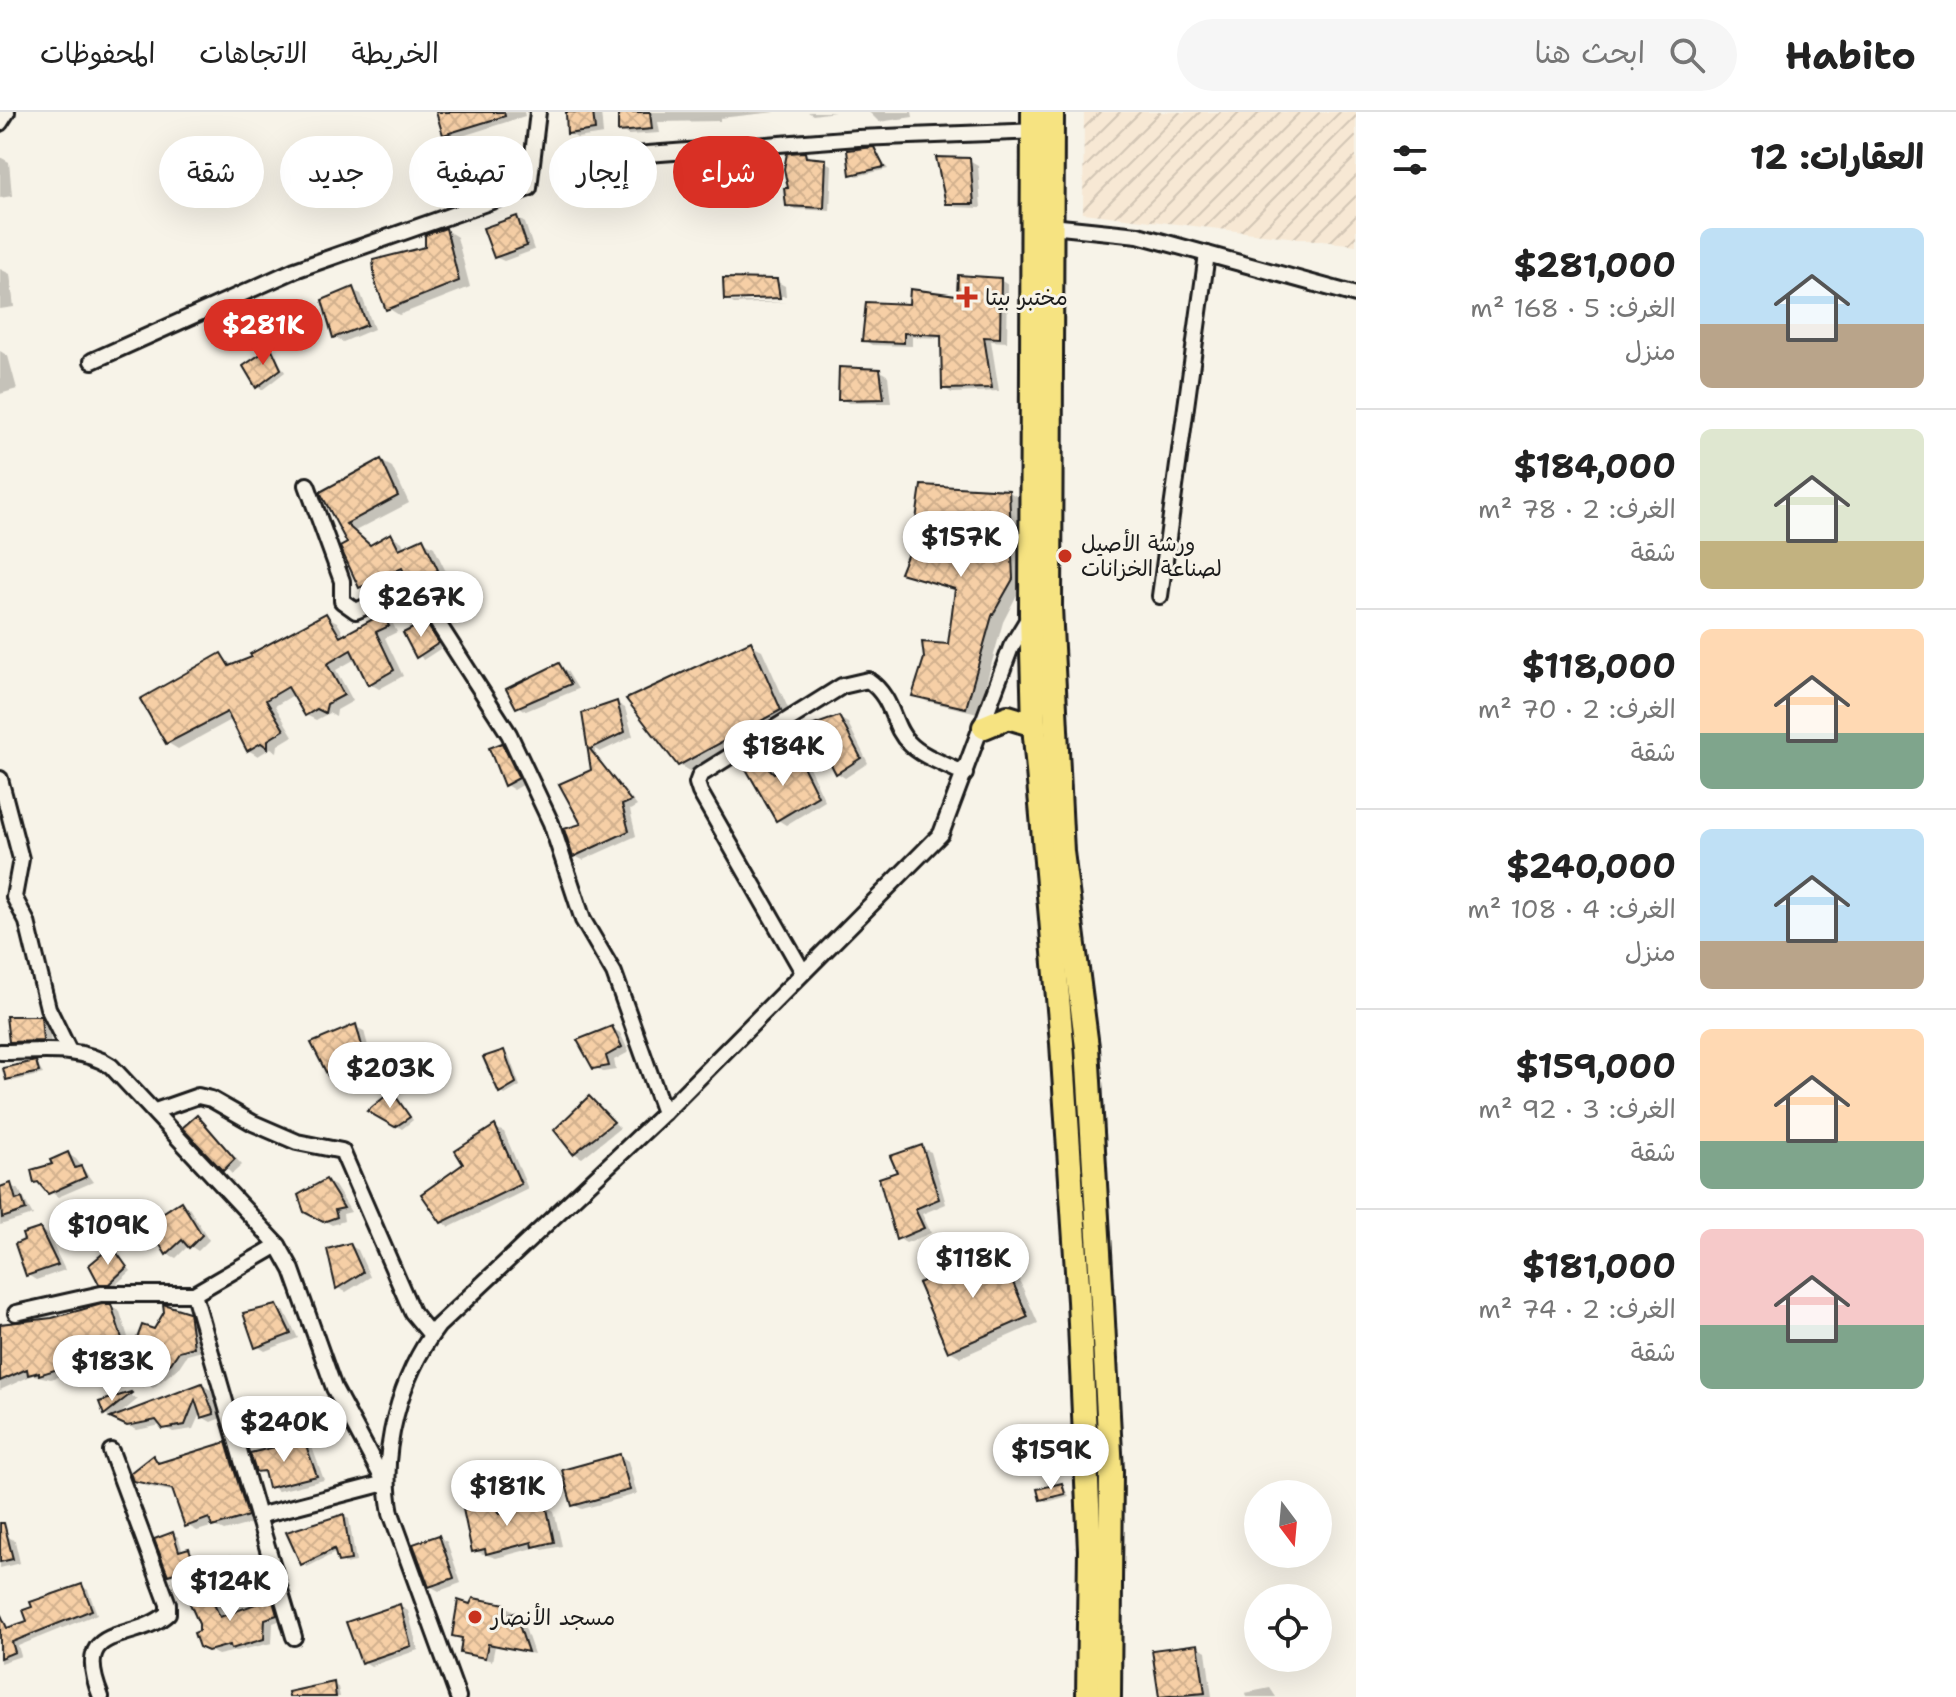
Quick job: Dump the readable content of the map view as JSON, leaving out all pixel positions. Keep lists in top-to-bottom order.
{
  "places": {
    "health": ["مختبر بيتا"],
    "other": ["ورشة الأصيل لصناعة الخزانات", "مسجد الأنصار"]
  },
  "north": "bottom",
  "page": {
    "header": "Habito",
    "search": "ابحث هنا",
    "nav": ["الخريطة", "الاتجاهات", "المحفوظات"],
    "heading": "العقارات: 12",
    "chip": [
      "شراء",
      "إيجار",
      "تصفية",
      "جديد",
      "شقة"
    ],
    "list": [
      {
        "name": "$281,000",
        "note": "الغرف: 5 · 168 m² · منزل"
      },
      {
        "name": "$184,000",
        "note": "الغرف: 2 · 78 m² · شقة"
      },
      {
        "name": "$118,000",
        "note": "الغرف: 2 · 70 m² · شقة"
      },
      {
        "name": "$240,000",
        "note": "الغرف: 4 · 108 m² · منزل"
      },
      {
        "name": "$159,000",
        "note": "الغرف: 3 · 92 m² · شقة"
      },
      {
        "name": "$181,000",
        "note": "الغرف: 2 · 74 m² · شقة"
      }
    ],
    "price": [
      "$281K",
      "$157K",
      "$267K",
      "$184K",
      "$203K",
      "$109K",
      "$118K",
      "$183K",
      "$240K",
      "$159K",
      "$181K",
      "$124K"
    ]
  }
}
